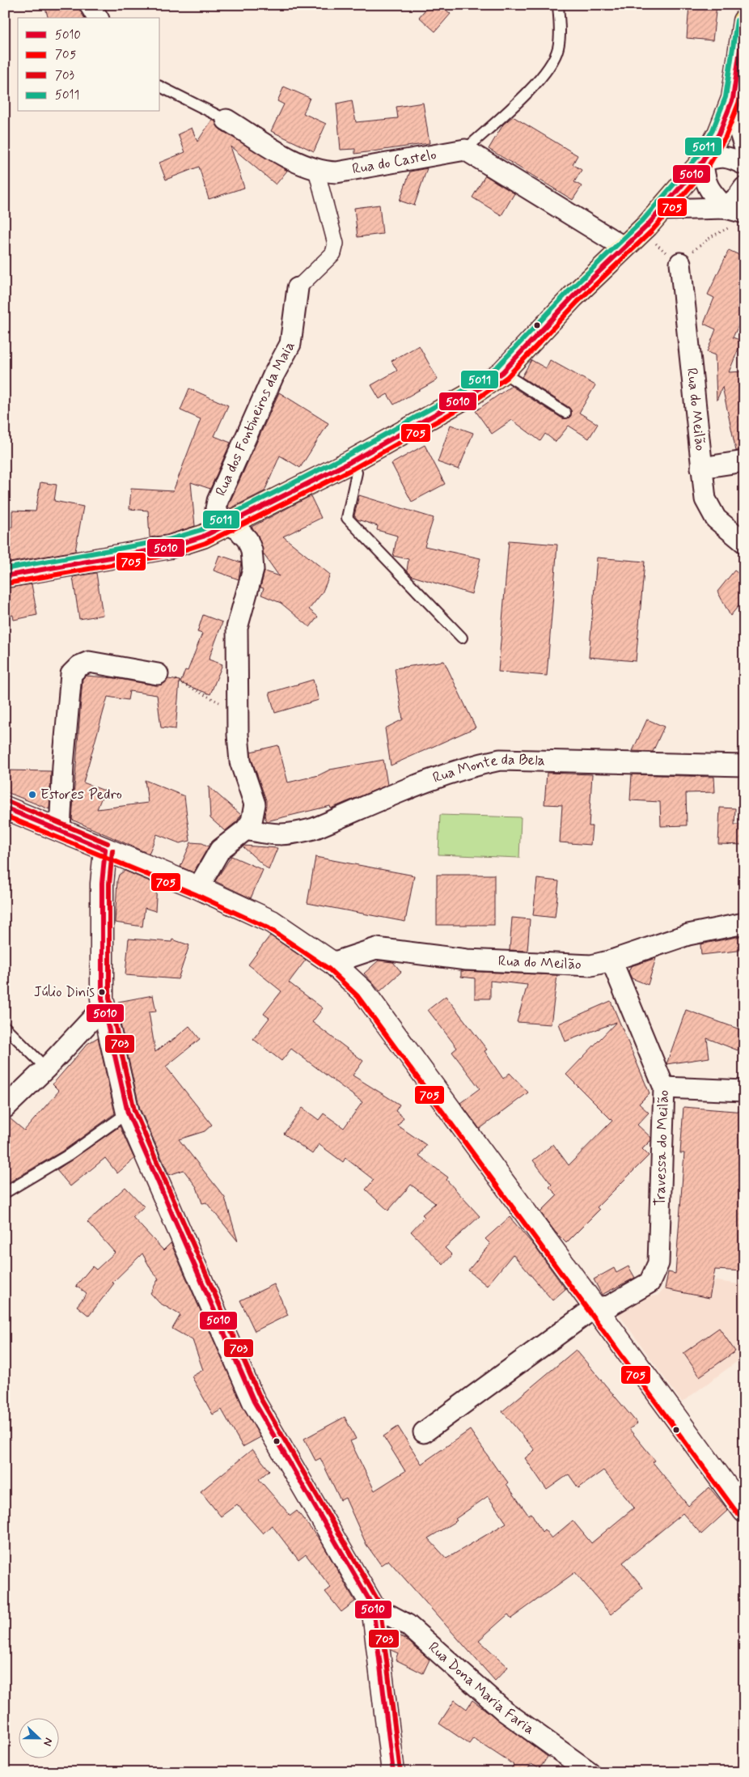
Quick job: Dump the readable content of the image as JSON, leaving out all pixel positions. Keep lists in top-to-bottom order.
{
  "streets": {
    "street": [
      "Rua do Castelo",
      "Rua do Meilão",
      "Rua dos Fontineiros da Maia",
      "Rua Monte da Bela",
      "Travessa do Meilão",
      "Rua Dona Maria Faria"
    ]
  },
  "crossings": [
    ["Rua do Castelo", "Rua dos Fontineiros da Maia"],
    ["Rua do Meilão", "Travessa do Meilão"],
    ["Rua dos Fontineiros da Maia", "Rua Monte da Bela"]
  ],
  "places": ["Estores Pedro", "Júlio Dinis"],
  "lines": [
    "transit line 5011",
    "transit line 5010",
    "transit line 705",
    "transit line 703"
  ],
  "legend": [
    "5010",
    "705",
    "703",
    "5011"
  ],
  "north": "right"
}
